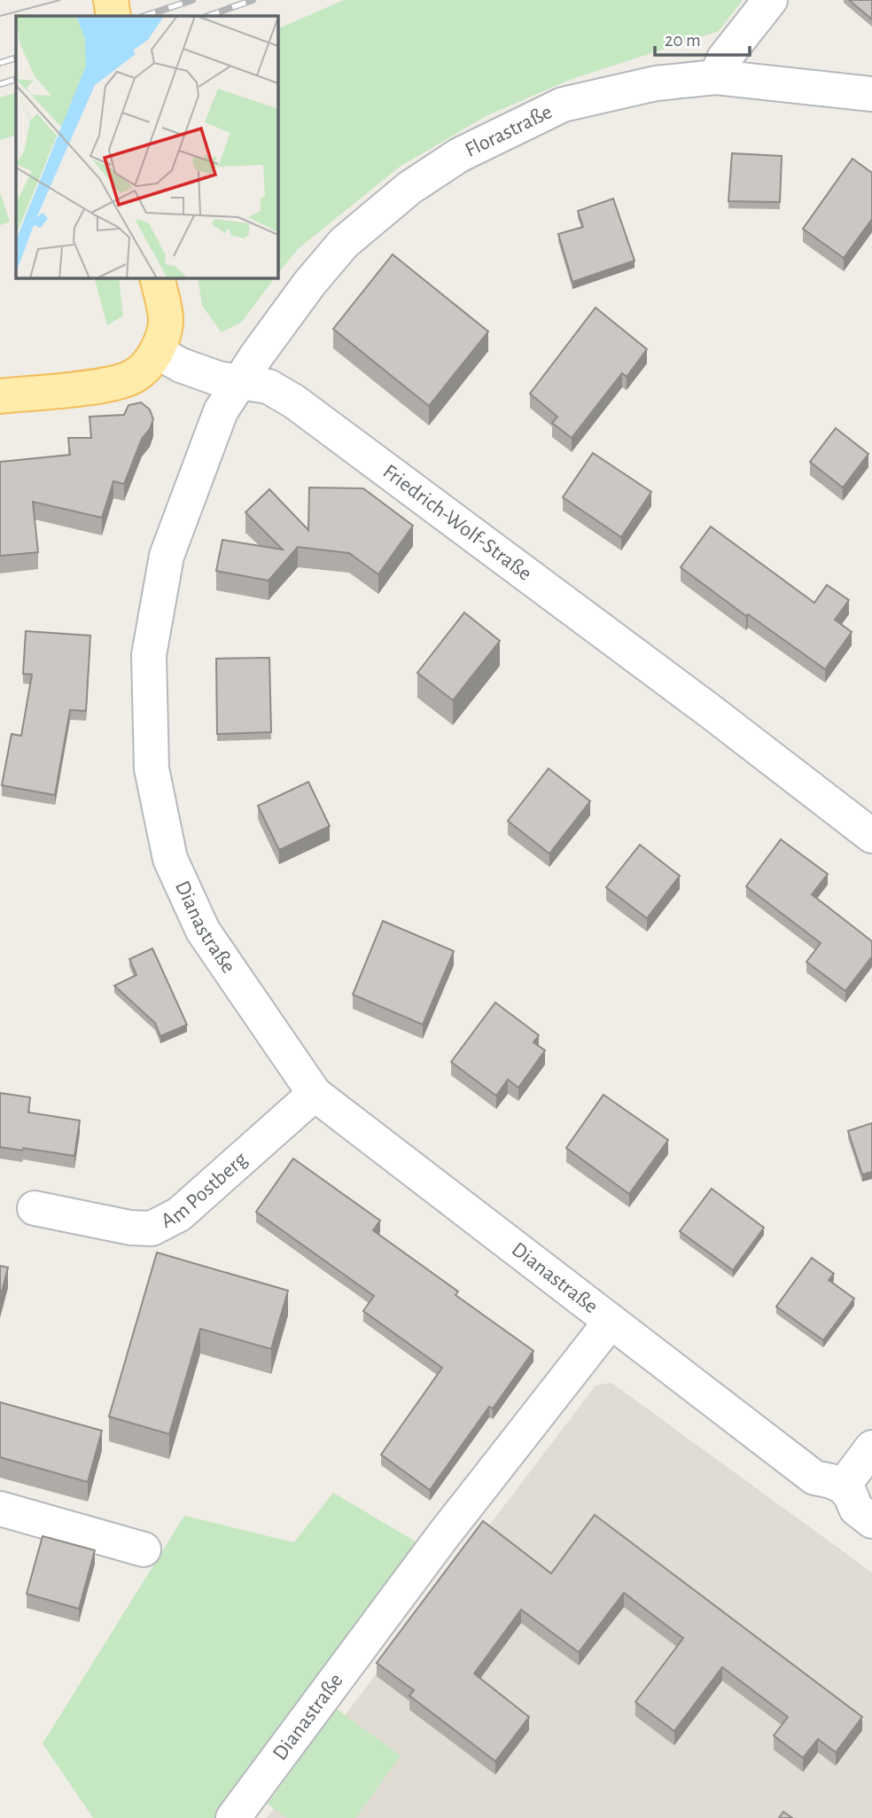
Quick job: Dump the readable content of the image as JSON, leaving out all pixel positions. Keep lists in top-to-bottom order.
{
  "streets": {
    "street": [
      "Florastraße",
      "Friedrich-Wolf-Straße",
      "Dianastraße",
      "Am Postberg"
    ]
  },
  "crossings": [
    ["Florastraße", "Friedrich-Wolf-Straße"],
    ["Florastraße", "Dianastraße"],
    ["Friedrich-Wolf-Straße", "Dianastraße"],
    ["Dianastraße", "Am Postberg"]
  ],
  "scale_bar": "20 m"
}
